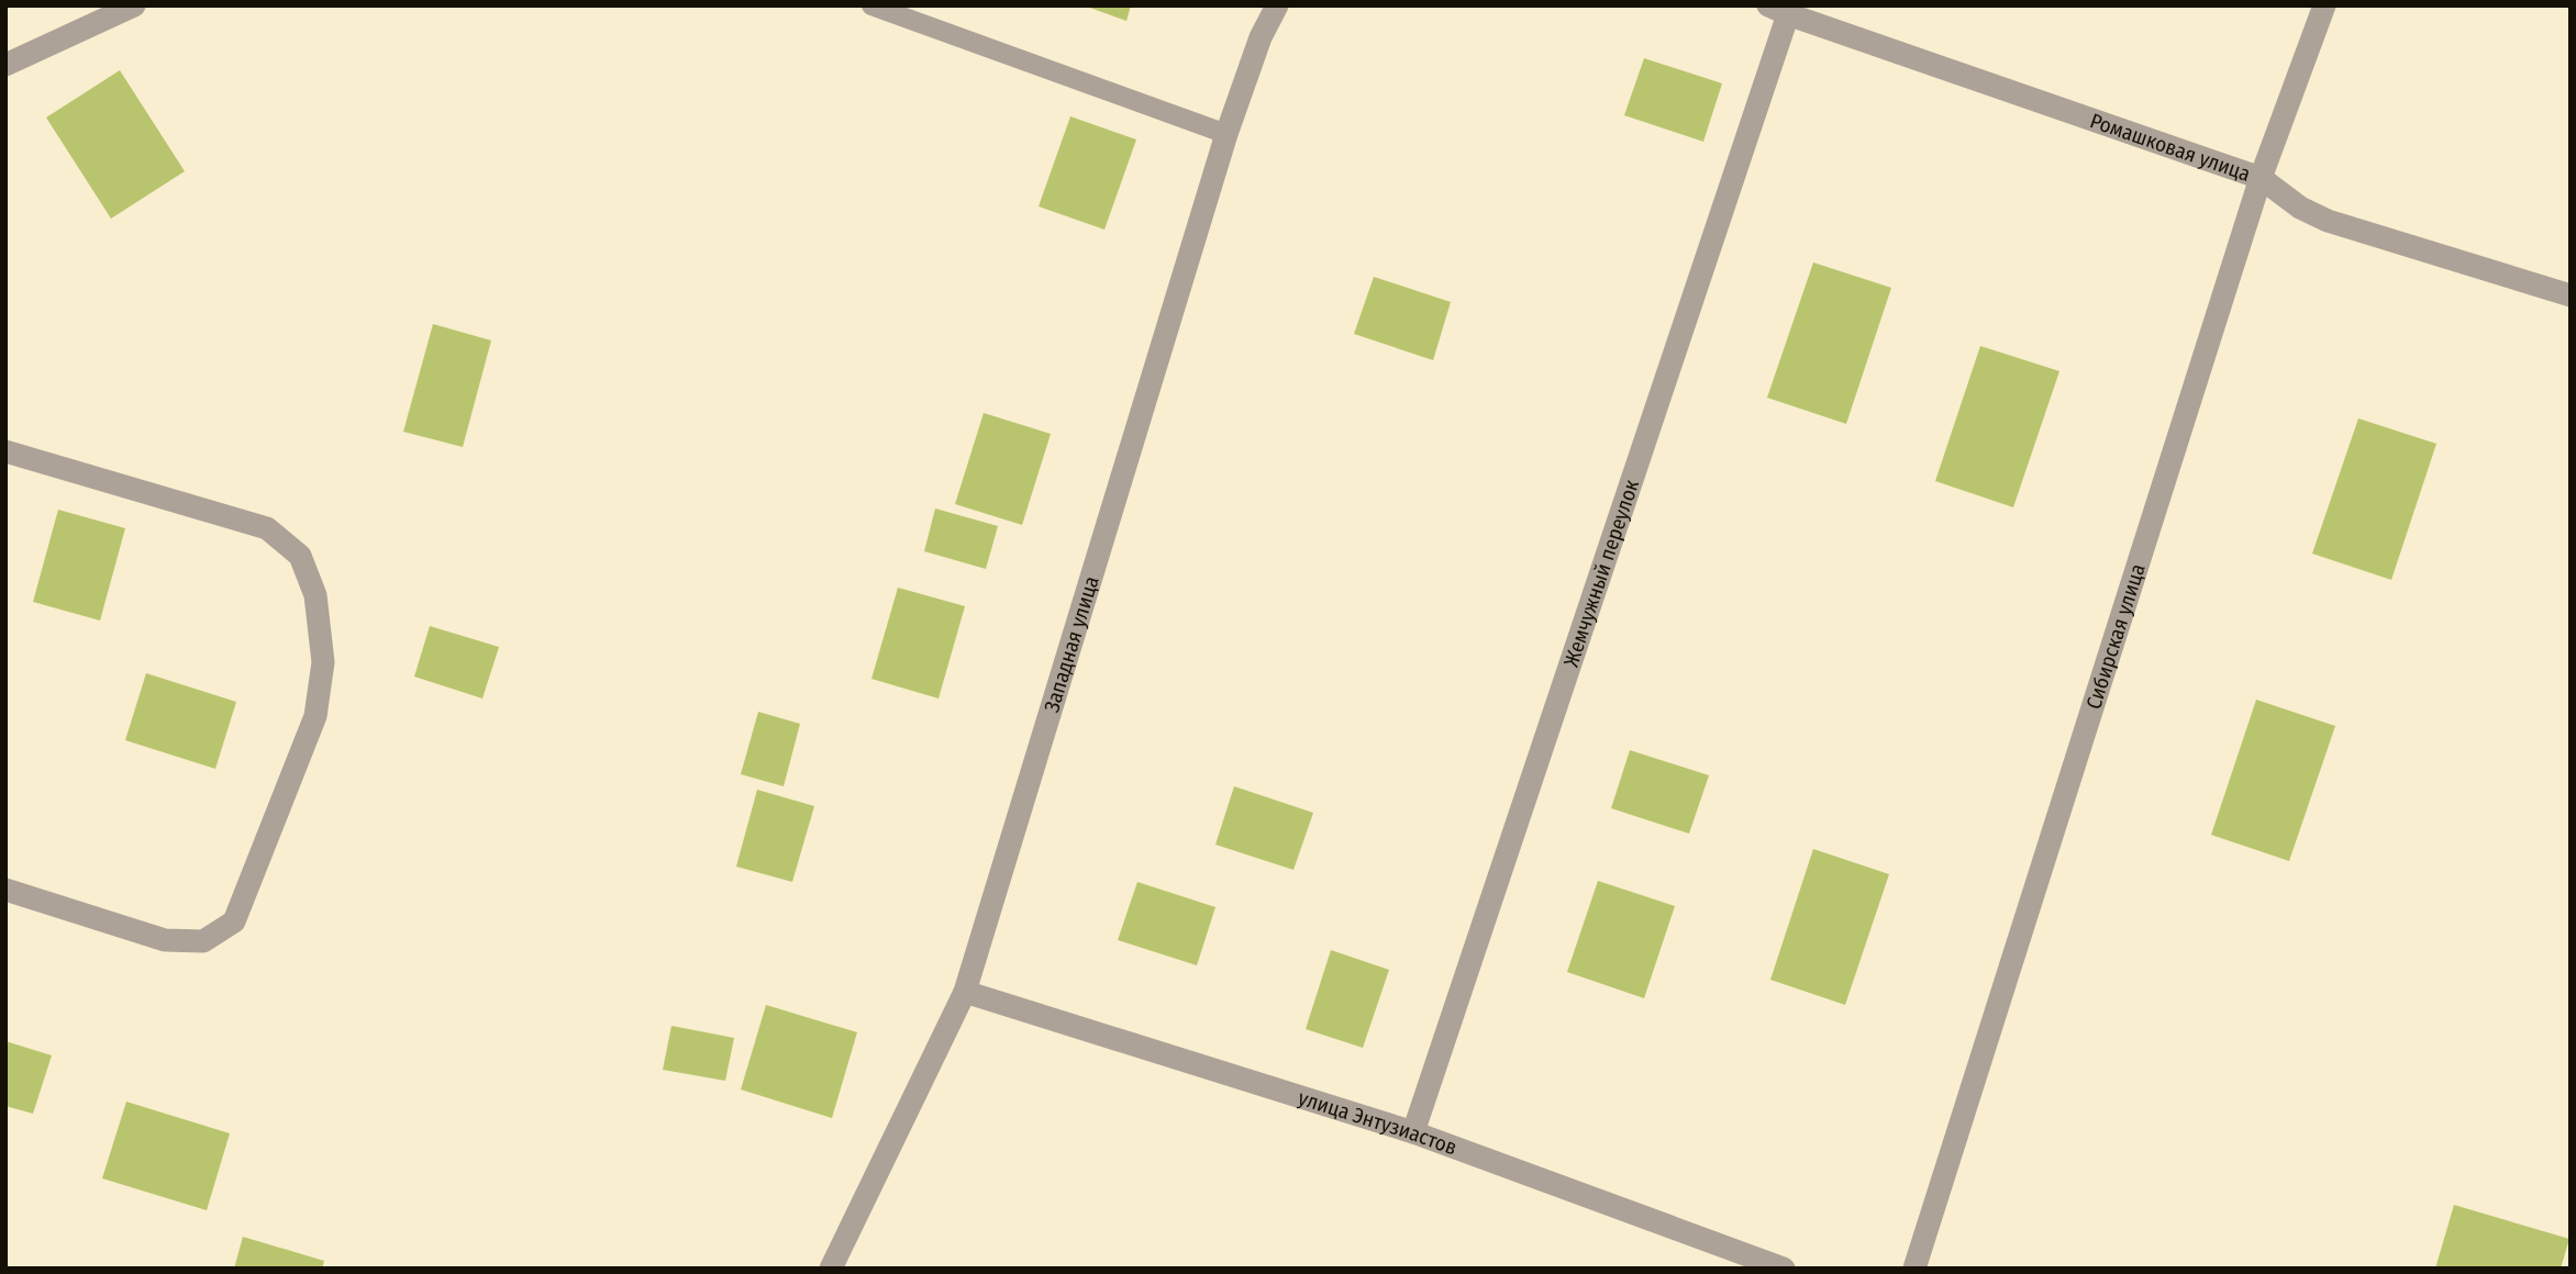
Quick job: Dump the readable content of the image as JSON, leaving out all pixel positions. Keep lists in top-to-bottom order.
{
  "streets": {
    "street": [
      "Ромашковая улица",
      "Жемчужный переулок",
      "Сибирская улица",
      "Западная улица",
      "улица Энтузиастов"
    ]
  },
  "crossings": [
    ["Ромашковая улица", "Жемчужный переулок"],
    ["Ромашковая улица", "Сибирская улица"],
    ["Жемчужный переулок", "улица Энтузиастов"],
    ["Западная улица", "улица Энтузиастов"]
  ]
}
